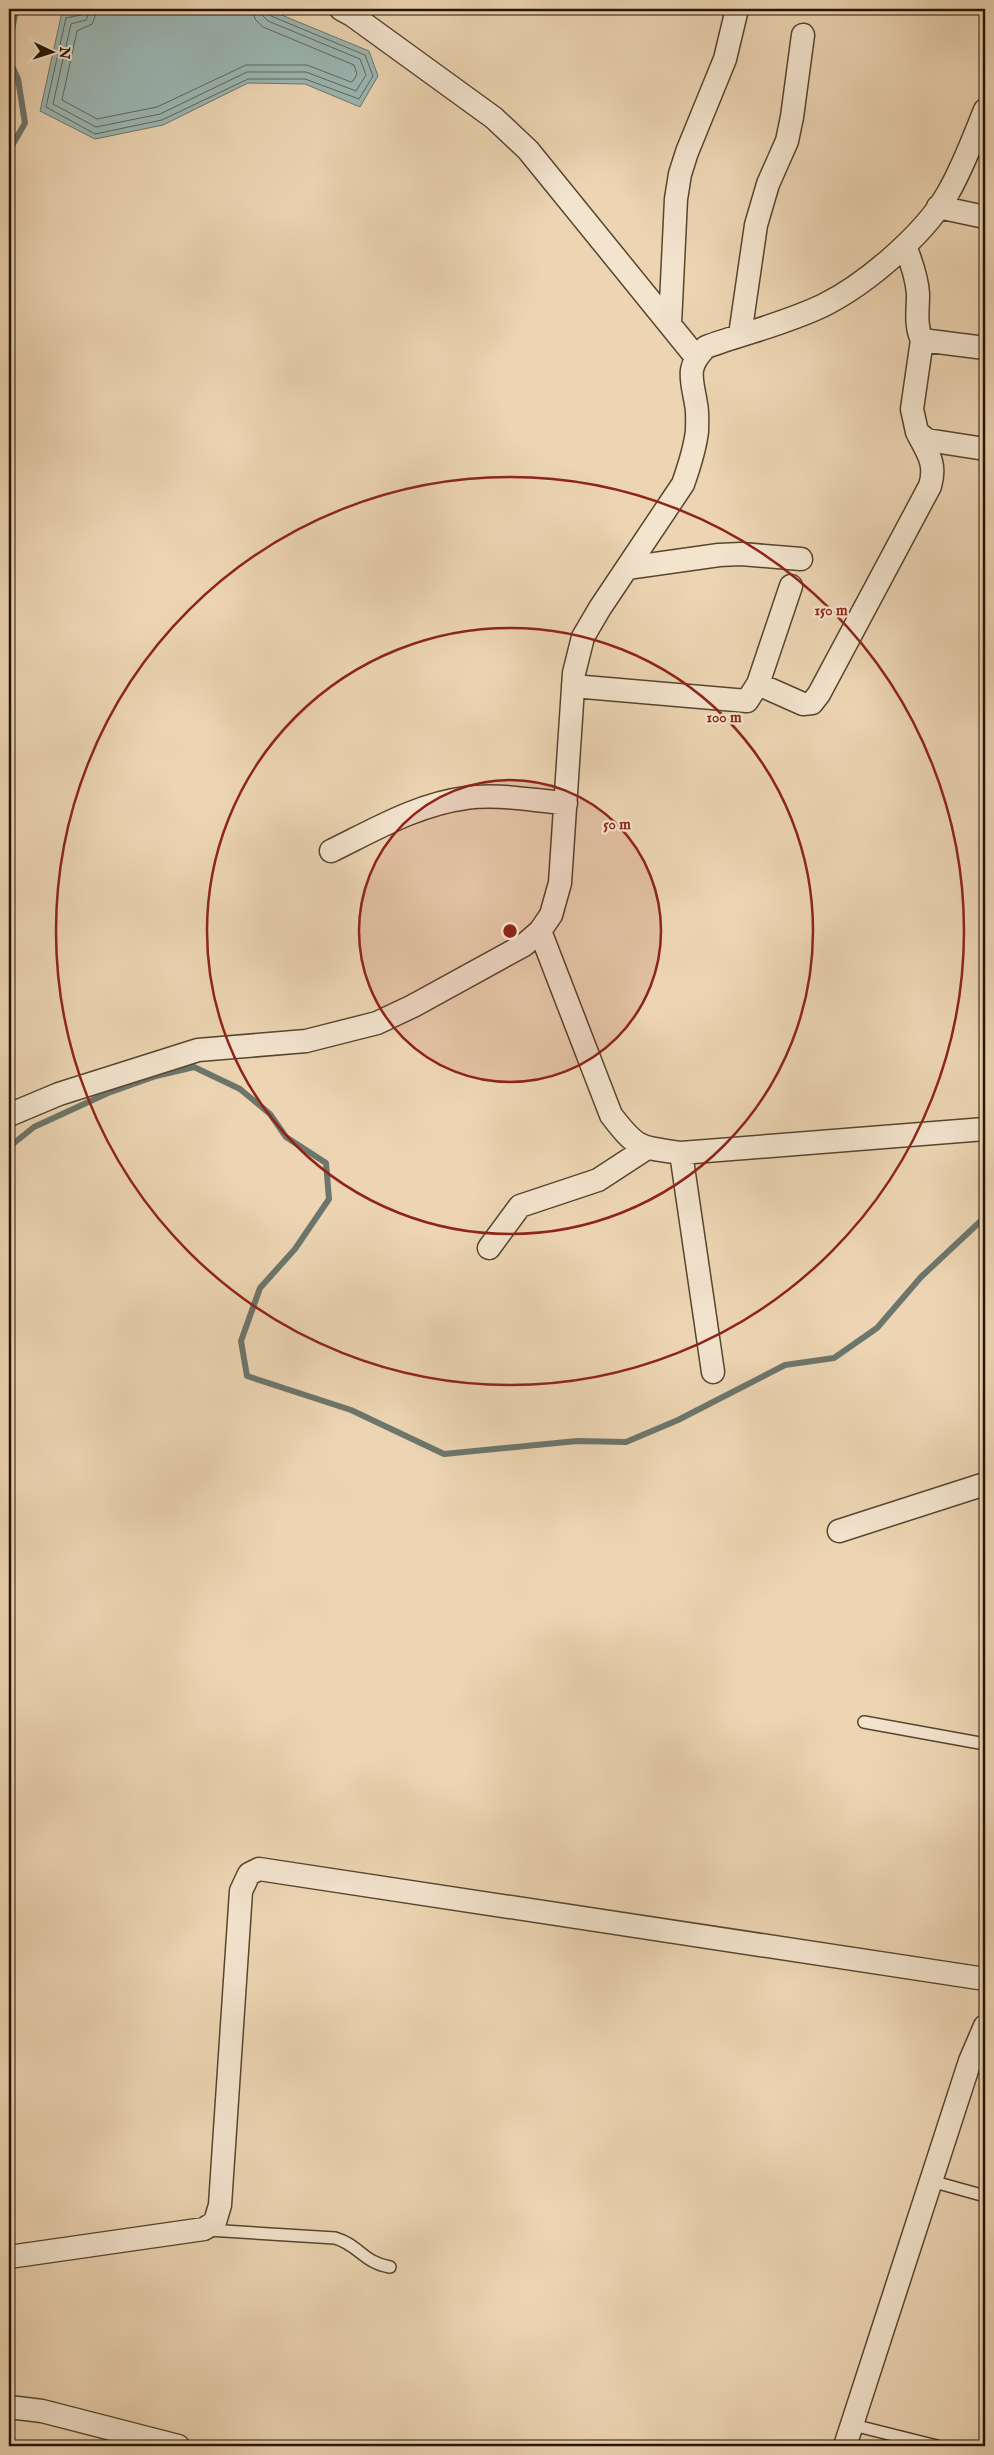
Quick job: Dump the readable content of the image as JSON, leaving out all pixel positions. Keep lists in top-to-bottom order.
{
  "north": "right",
  "rings": ["150 m", "100 m", "50 m"]
}
